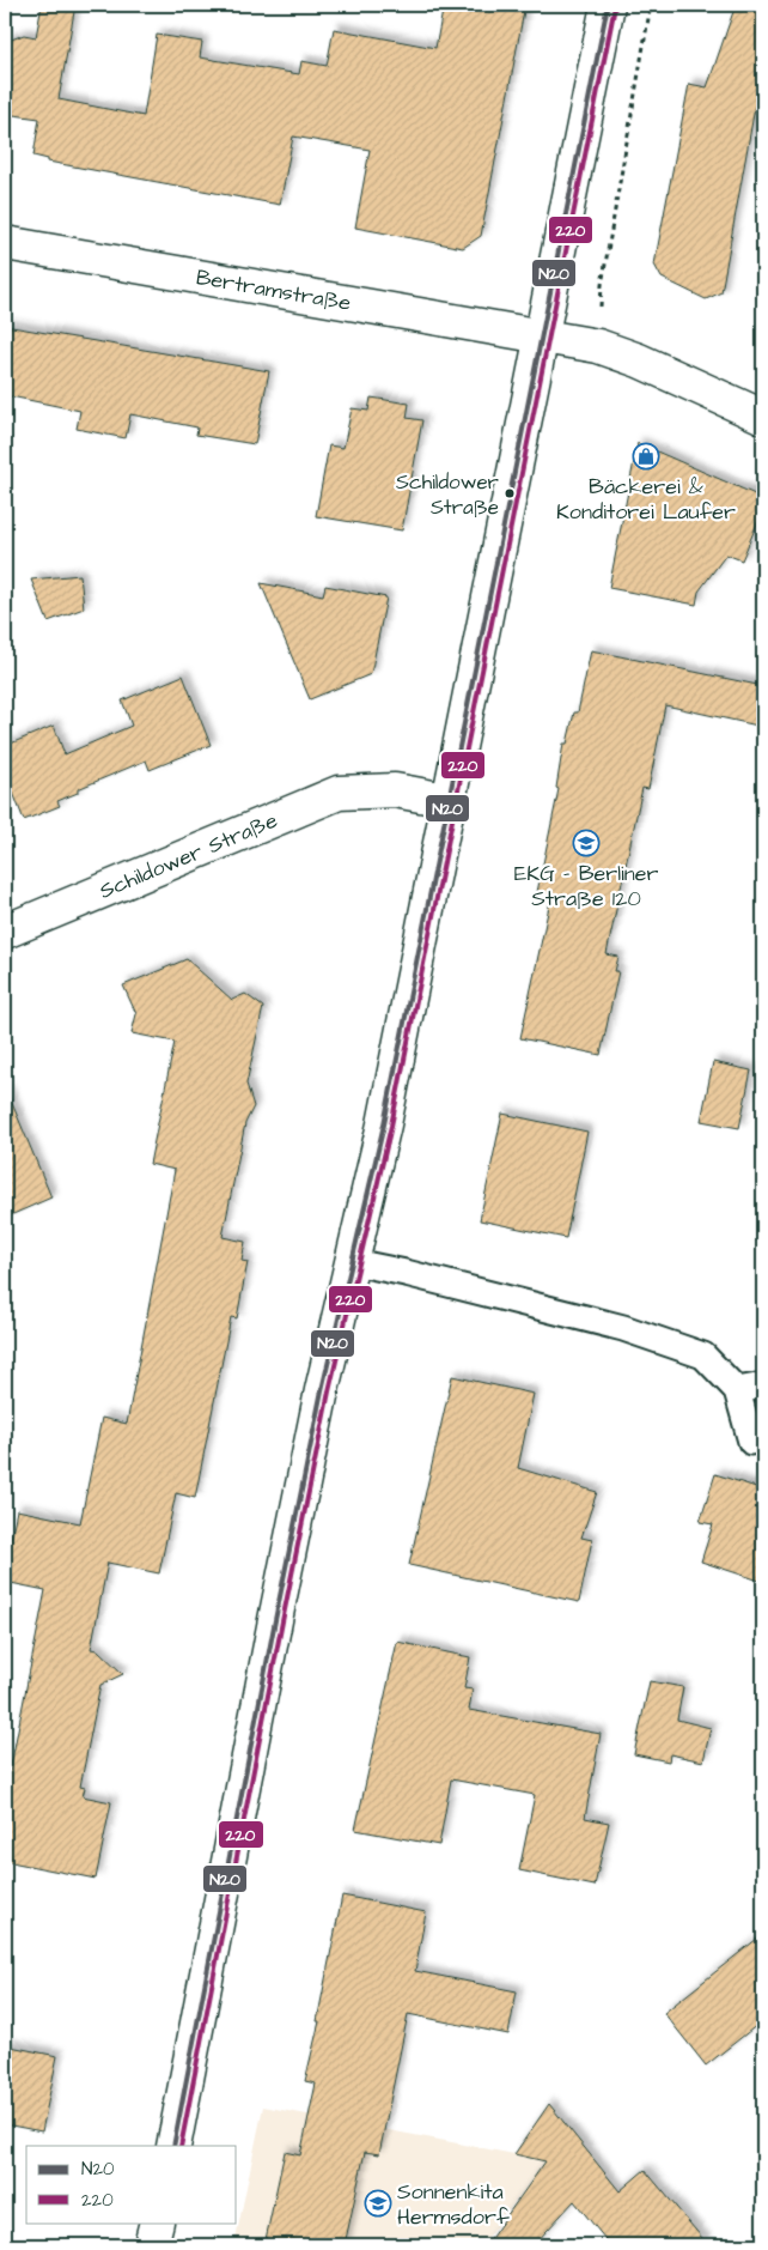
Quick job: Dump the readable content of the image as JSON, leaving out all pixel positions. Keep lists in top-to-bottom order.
{
  "streets": {
    "main road": ["Bertramstraße", "Schildower Straße"]
  },
  "places": {
    "shop": ["Bäckerei & Konditorei Laufer"],
    "other": ["Schildower Straße"],
    "school or university": ["EKG - Berliner Straße 120", "Sonnenkita Hermsdorf"]
  },
  "lines": ["transit line N20", "transit line 220"],
  "legend": ["N20", "220"]
}
